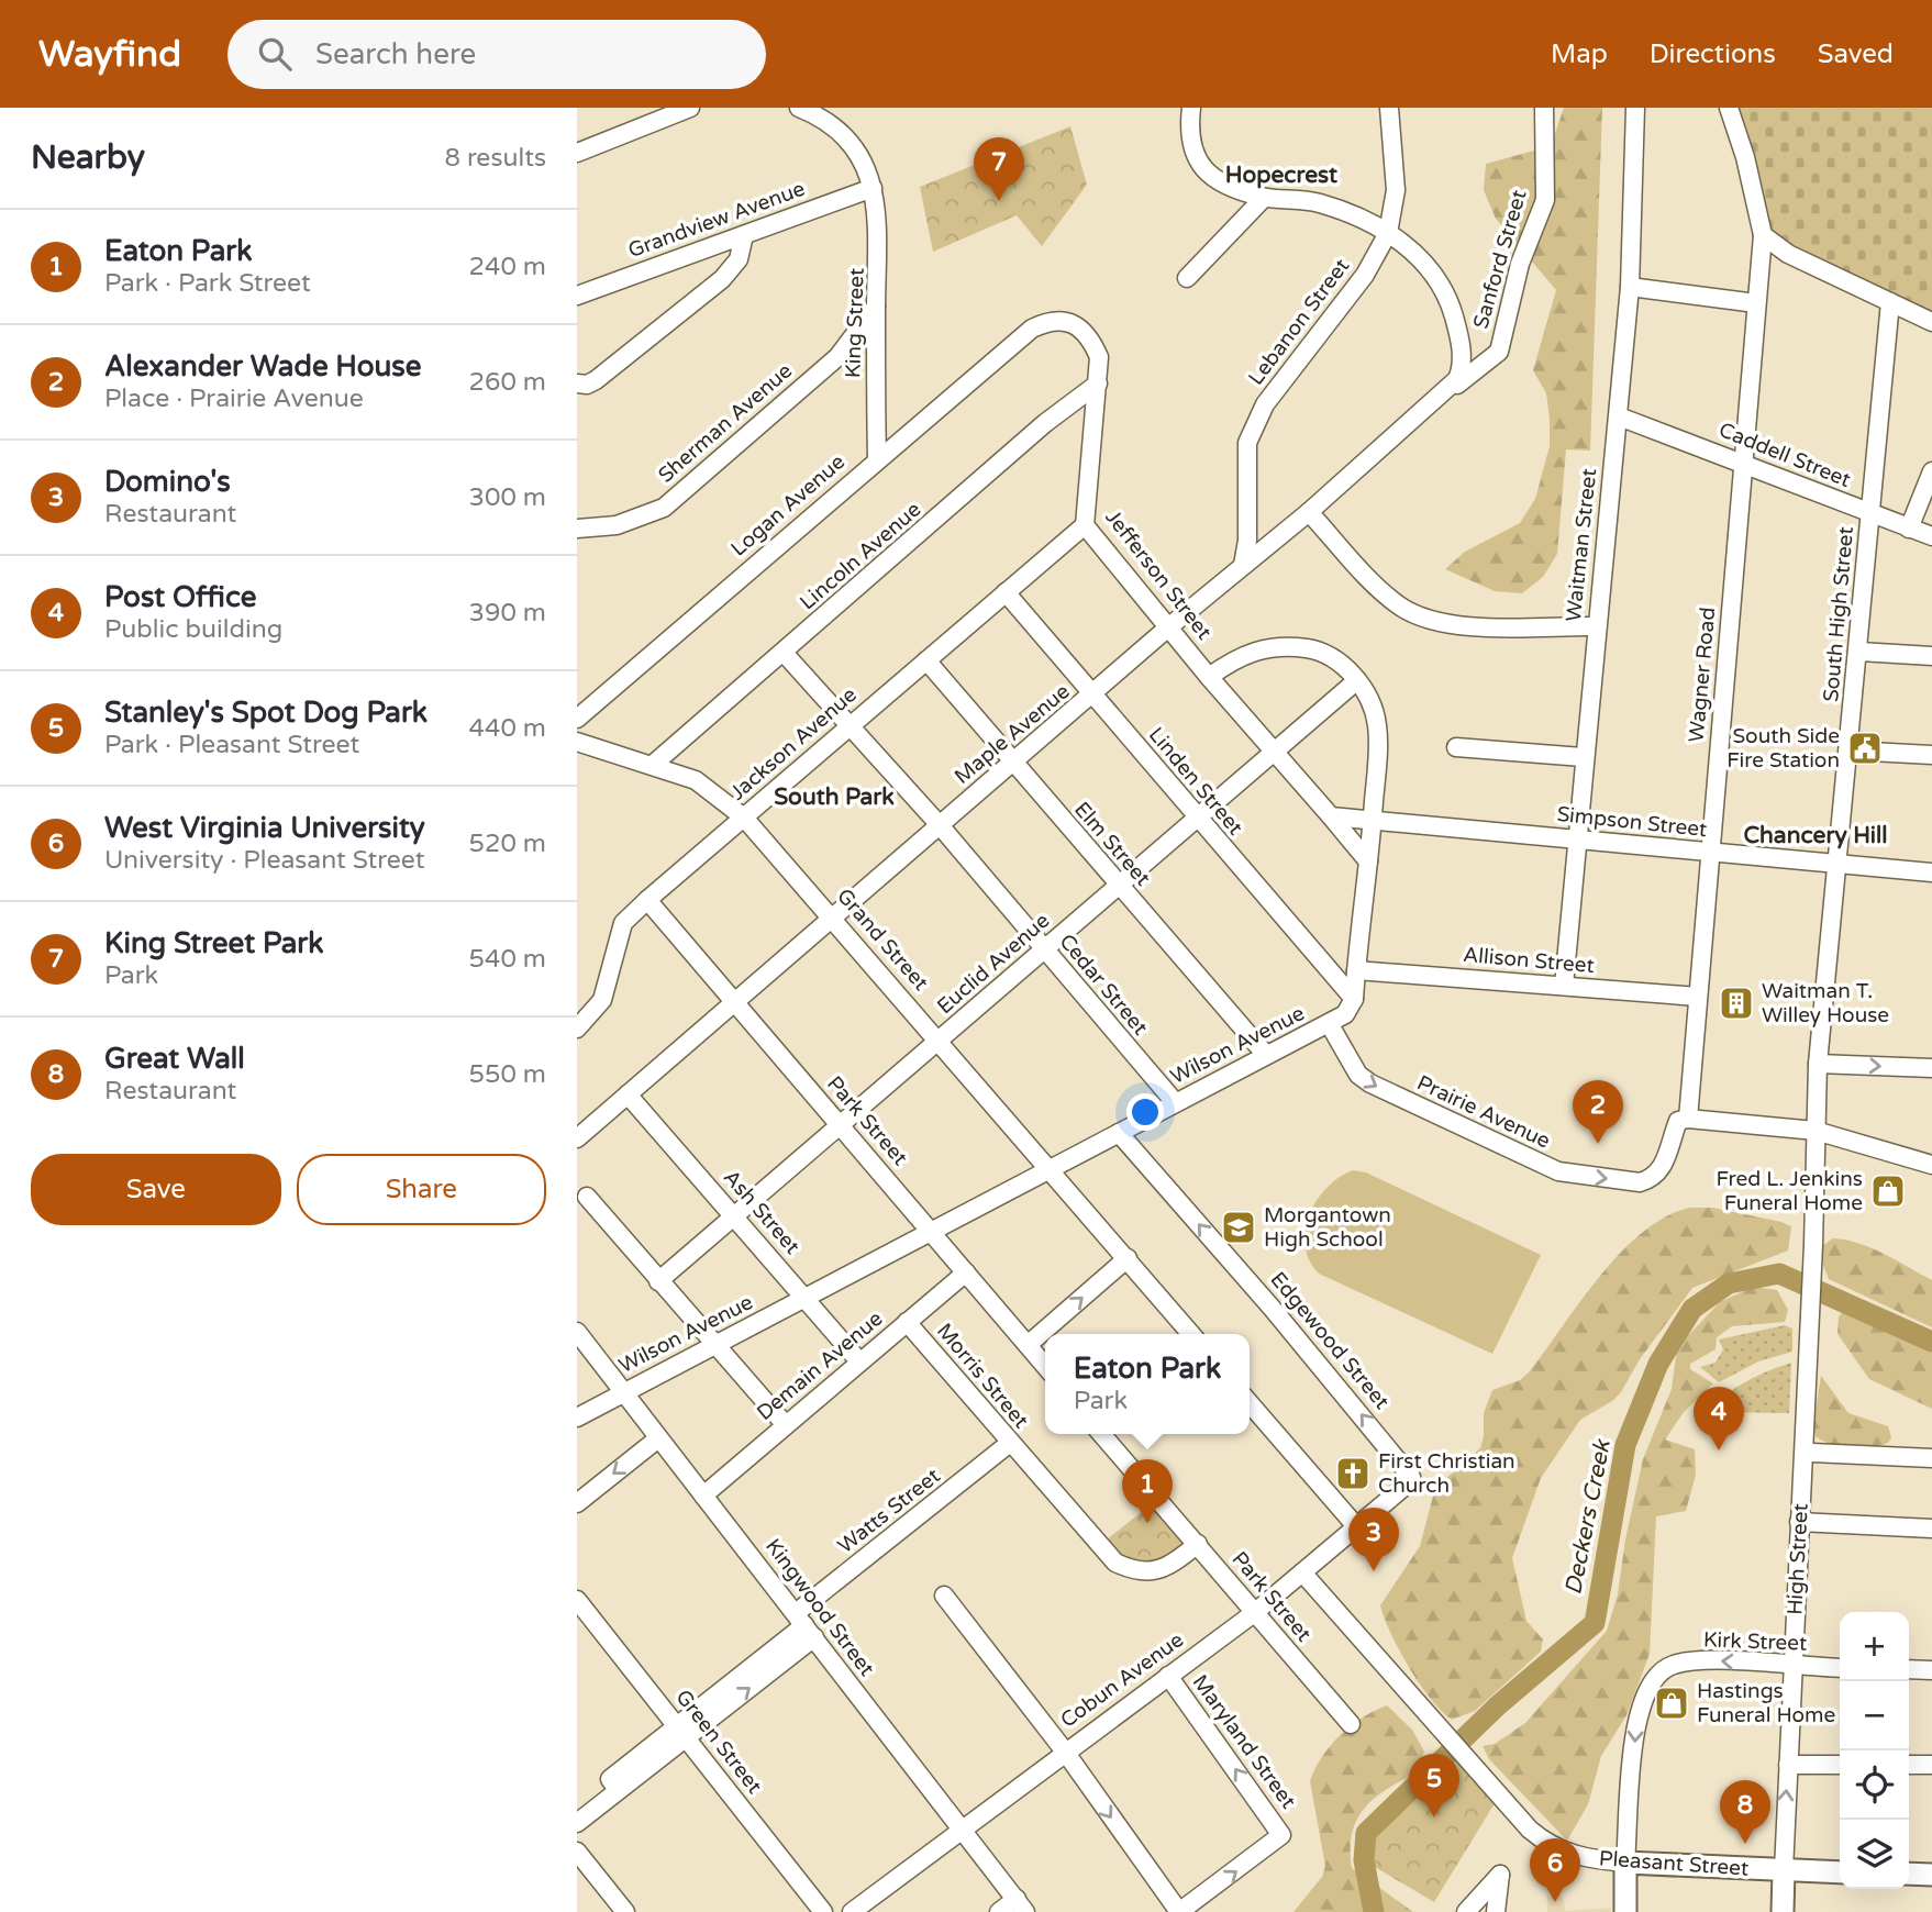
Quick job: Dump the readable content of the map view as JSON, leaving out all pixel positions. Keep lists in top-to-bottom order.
{
  "streets": {
    "main road": ["High Street", "Pleasant Street"],
    "street": [
      "Grandview Avenue",
      "Sanford Street",
      "Lebanon Street",
      "King Street",
      "Sherman Avenue",
      "Caddell Street",
      "Logan Avenue",
      "Waitman Street",
      "Lincoln Avenue",
      "Jefferson Street",
      "South High Street",
      "Wagner Road",
      "Maple Avenue",
      "Jackson Avenue",
      "Linden Street",
      "Simpson Street",
      "Elm Street",
      "Grand Street",
      "Allison Street",
      "Euclid Avenue",
      "Cedar Street",
      "Wilson Avenue",
      "Prairie Avenue",
      "Park Street",
      "Ash Street",
      "Edgewood Street",
      "Demain Avenue",
      "Morris Street",
      "Watts Street",
      "Kingwood Street",
      "Kirk Street",
      "Cobun Avenue",
      "Green Street",
      "Maryland Street"
    ]
  },
  "crossings": [
    ["Grandview Avenue", "King Street"],
    ["Sanford Street", "Maple Avenue"],
    ["Lebanon Street", "Maple Avenue"],
    ["King Street", "Sherman Avenue"],
    ["King Street", "Logan Avenue"],
    ["Caddell Street", "Waitman Street"],
    ["Caddell Street", "South High Street"],
    ["Caddell Street", "Wagner Road"],
    ["Logan Avenue", "Jefferson Street"],
    ["Waitman Street", "Simpson Street"],
    ["Waitman Street", "Allison Street"],
    ["Lincoln Avenue", "Jefferson Street"],
    ["Lincoln Avenue", "Grand Street"],
    ["Lincoln Avenue", "Cedar Street"],
    ["Jefferson Street", "Maple Avenue"],
    ["Jefferson Street", "Jackson Avenue"],
    ["Jefferson Street", "Euclid Avenue"],
    ["South High Street", "Simpson Street"],
    ["South High Street", "High Street"],
    ["Wagner Road", "Simpson Street"],
    ["Wagner Road", "Allison Street"],
    ["Wagner Road", "Prairie Avenue"],
    ["Maple Avenue", "Linden Street"],
    ["Maple Avenue", "Elm Street"],
    ["Maple Avenue", "Grand Street"],
    ["Maple Avenue", "Cedar Street"],
    ["Maple Avenue", "Park Street"],
    ["Maple Avenue", "Ash Street"],
    ["Jackson Avenue", "Linden Street"],
    ["Jackson Avenue", "Elm Street"],
    ["Jackson Avenue", "Grand Street"],
    ["Jackson Avenue", "Cedar Street"],
    ["Jackson Avenue", "Park Street"],
    ["Linden Street", "Euclid Avenue"],
    ["Linden Street", "Wilson Avenue"],
    ["Elm Street", "Euclid Avenue"],
    ["Elm Street", "Wilson Avenue"],
    ["Grand Street", "Euclid Avenue"],
    ["Grand Street", "Wilson Avenue"],
    ["Euclid Avenue", "Cedar Street"],
    ["Euclid Avenue", "Park Street"],
    ["Euclid Avenue", "Ash Street"],
    ["Cedar Street", "Wilson Avenue"],
    ["Wilson Avenue", "Prairie Avenue"],
    ["Wilson Avenue", "Park Street"],
    ["Wilson Avenue", "Ash Street"],
    ["Wilson Avenue", "Edgewood Street"],
    ["Wilson Avenue", "Kingwood Street"],
    ["Park Street", "Demain Avenue"],
    ["Park Street", "Morris Street"],
    ["Park Street", "Cobun Avenue"],
    ["Ash Street", "Demain Avenue"],
    ["Edgewood Street", "Cobun Avenue"],
    ["Demain Avenue", "Morris Street"],
    ["Demain Avenue", "Kingwood Street"],
    ["Morris Street", "Watts Street"],
    ["Watts Street", "Kingwood Street"],
    ["Watts Street", "Green Street"],
    ["High Street", "Kirk Street"],
    ["High Street", "Pleasant Street"],
    ["Kingwood Street", "Cobun Avenue"],
    ["Kirk Street", "Pleasant Street"],
    ["Cobun Avenue", "Maryland Street"],
    ["Cobun Avenue", "Pleasant Street"]
  ],
  "one_way": ["Prairie Avenue"],
  "districts": ["Hopecrest", "South Park", "Chancery Hill"],
  "water": ["Deckers Creek"],
  "places": {
    "public building": ["South Side Fire Station"],
    "building": ["Waitman T. Willey House"],
    "shop": ["Fred L. Jenkins Funeral Home", "Hastings Funeral Home"],
    "school or university": ["Morgantown High School"],
    "church": ["First Christian Church"]
  },
  "page": {
    "header": "Wayfind",
    "search": "Search here",
    "nav": ["Map", "Directions", "Saved"],
    "heading": ["Nearby", "8 results"],
    "pins": [
      "7",
      "2",
      "4",
      "1",
      "3",
      "5",
      "8",
      "6"
    ],
    "list": [
      {
        "mark": "1",
        "name": "Eaton Park",
        "note": "Park · Park Street",
        "value": "240 m"
      },
      {
        "mark": "2",
        "name": "Alexander Wade House",
        "note": "Place · Prairie Avenue",
        "value": "260 m"
      },
      {
        "mark": "3",
        "name": "Domino's",
        "note": "Restaurant",
        "value": "300 m"
      },
      {
        "mark": "4",
        "name": "Post Office",
        "note": "Public building",
        "value": "390 m"
      },
      {
        "mark": "5",
        "name": "Stanley's Spot Dog Park",
        "note": "Park · Pleasant Street",
        "value": "440 m"
      },
      {
        "mark": "6",
        "name": "West Virginia University",
        "note": "University · Pleasant Street",
        "value": "520 m"
      },
      {
        "mark": "7",
        "name": "King Street Park",
        "note": "Park",
        "value": "540 m"
      },
      {
        "mark": "8",
        "name": "Great Wall",
        "note": "Restaurant",
        "value": "550 m"
      }
    ],
    "buttons": ["Save", "Share"],
    "popup": ["Eaton Park", "Park"],
    "map_buttons": ["+", "−"]
  }
}
